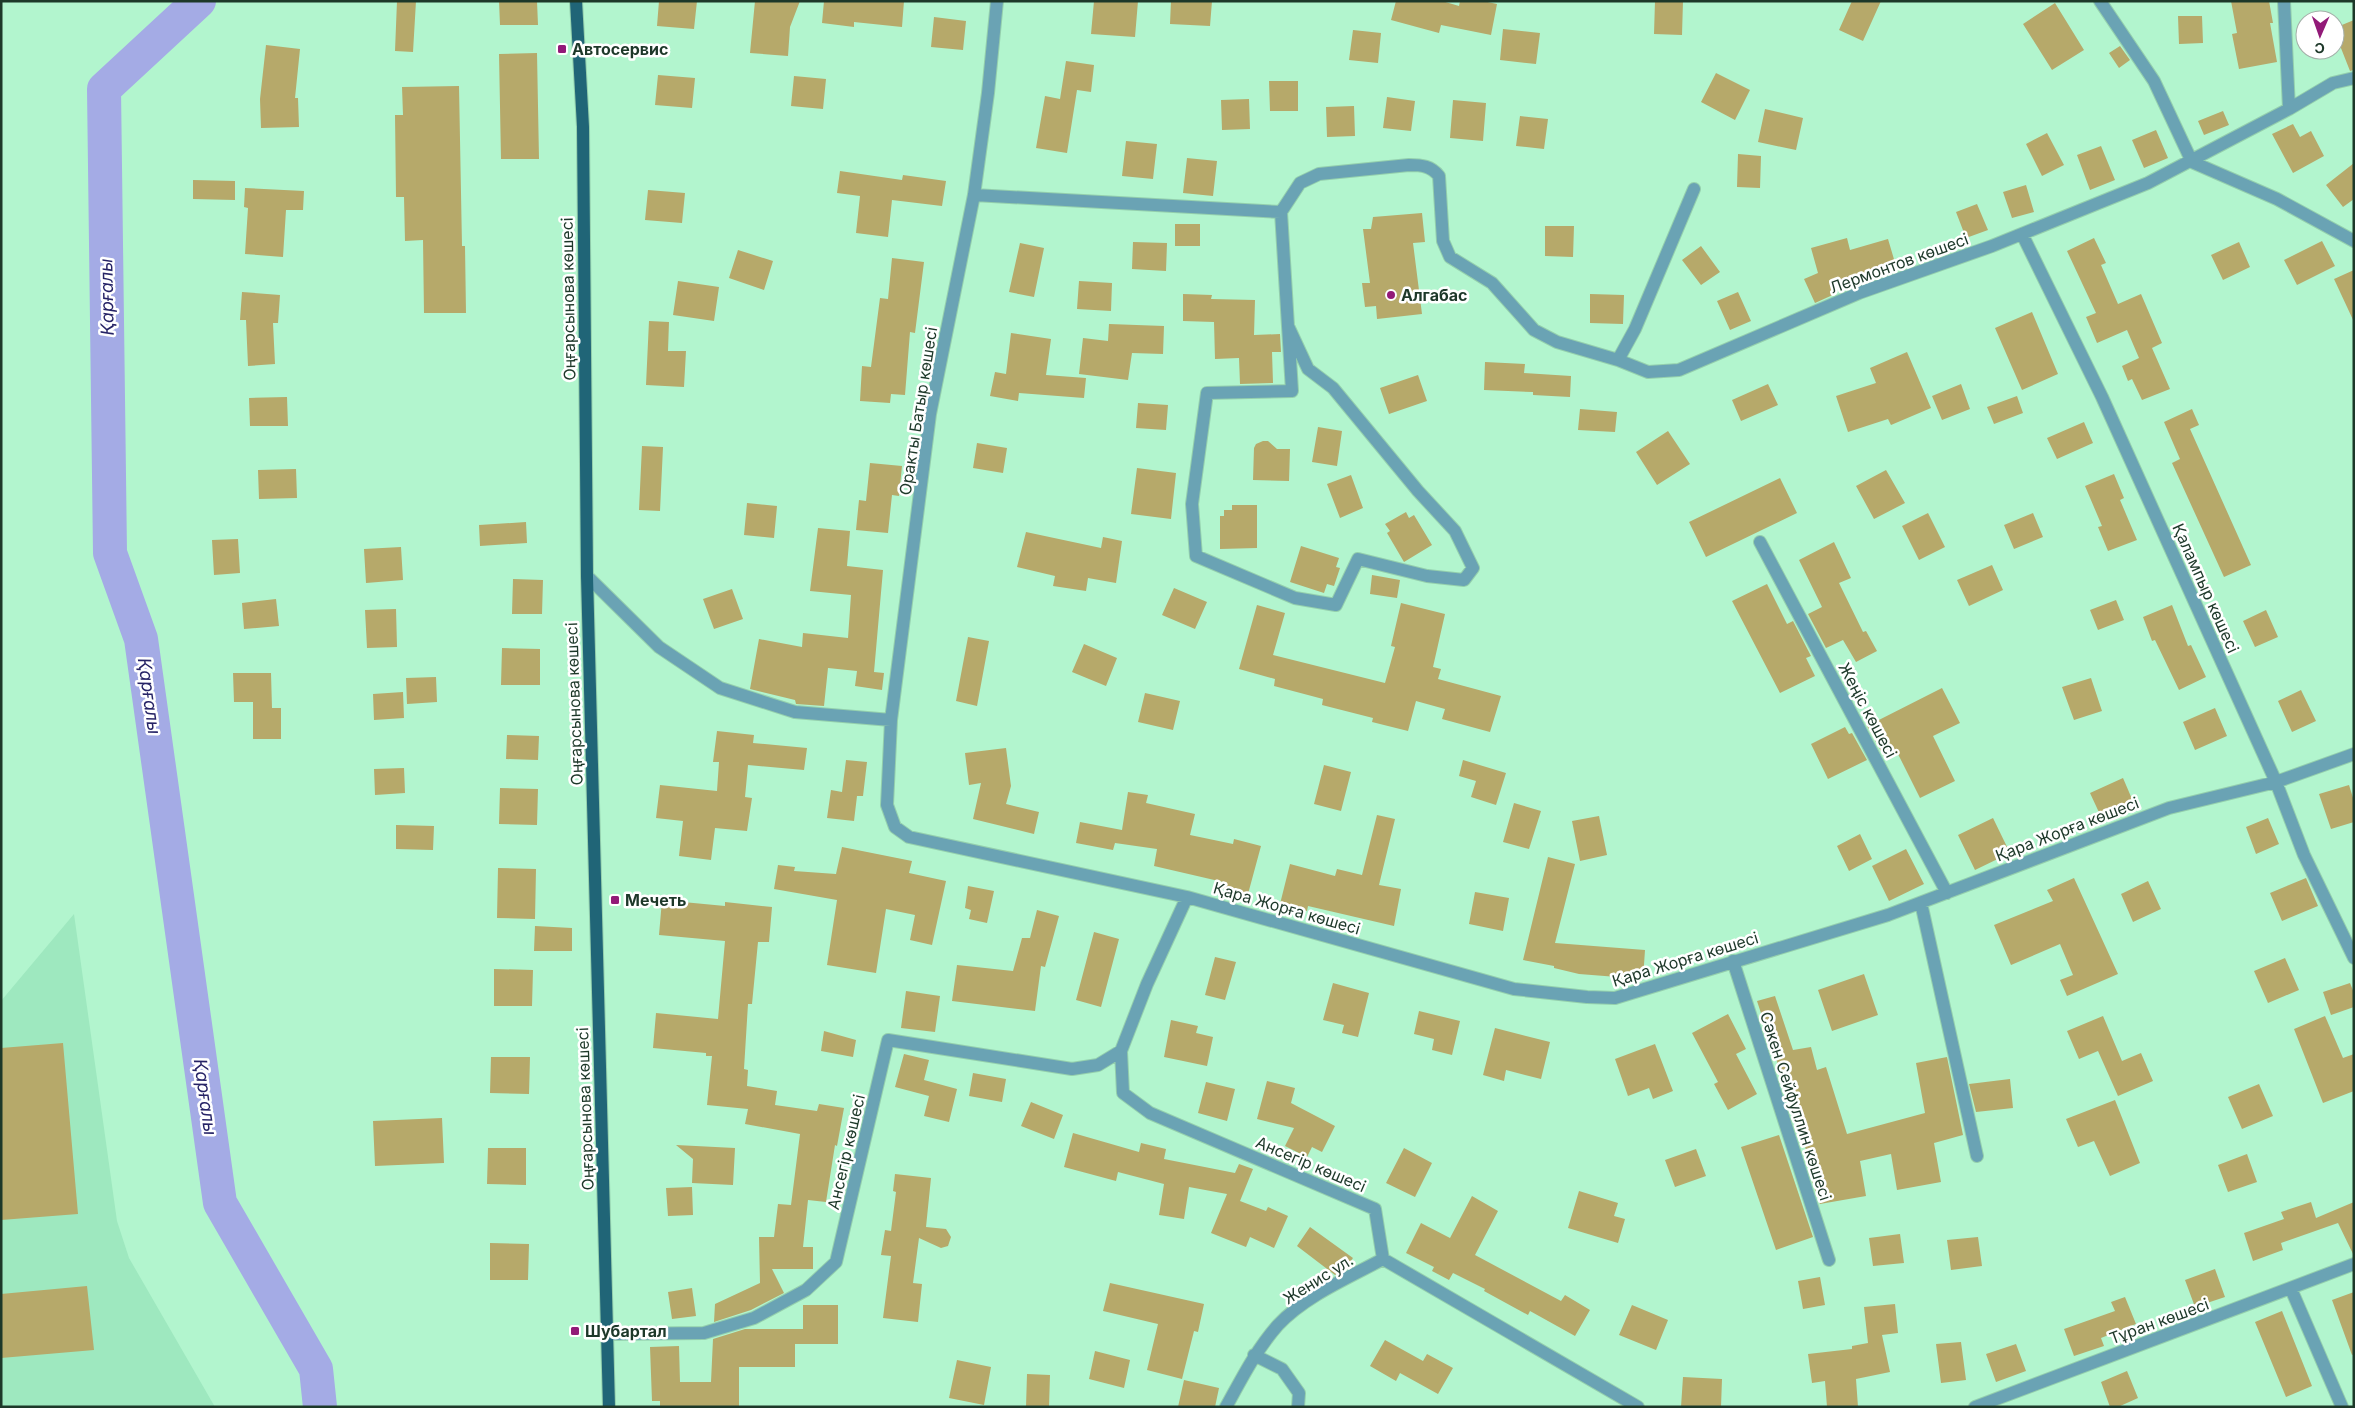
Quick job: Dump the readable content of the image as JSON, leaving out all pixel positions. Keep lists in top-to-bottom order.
{
  "streets": {
    "main road": ["Оңғарсынова көшесі"],
    "street": [
      "Лермонтов көшесі",
      "Оракты Батыр көшесі",
      "Қалампыр көшесі",
      "Жеңіс көшесі",
      "Қара Жорға көшесі",
      "Сәкен Сейфуллин көшесі",
      "Ансегір көшесі",
      "Женис ул.",
      "Тұран көшесі"
    ]
  },
  "crossings": [
    ["Лермонтов көшесі", "Қалампыр көшесі"],
    ["Оңғарсынова көшесі", "Ансегір көшесі"],
    ["Оракты Батыр көшесі", "Қара Жорға көшесі"],
    ["Қалампыр көшесі", "Қара Жорға көшесі"],
    ["Жеңіс көшесі", "Қара Жорға көшесі"],
    ["Қара Жорға көшесі", "Сәкен Сейфуллин көшесі"],
    ["Қара Жорға көшесі", "Ансегір көшесі"],
    ["Ансегір көшесі", "Женис ул."]
  ],
  "water": ["Қарғалы"],
  "places": {
    "transit": ["Автосервис", "Мечеть", "Шубартал"],
    "other": ["Алгабас"]
  },
  "north": "bottom"
}
